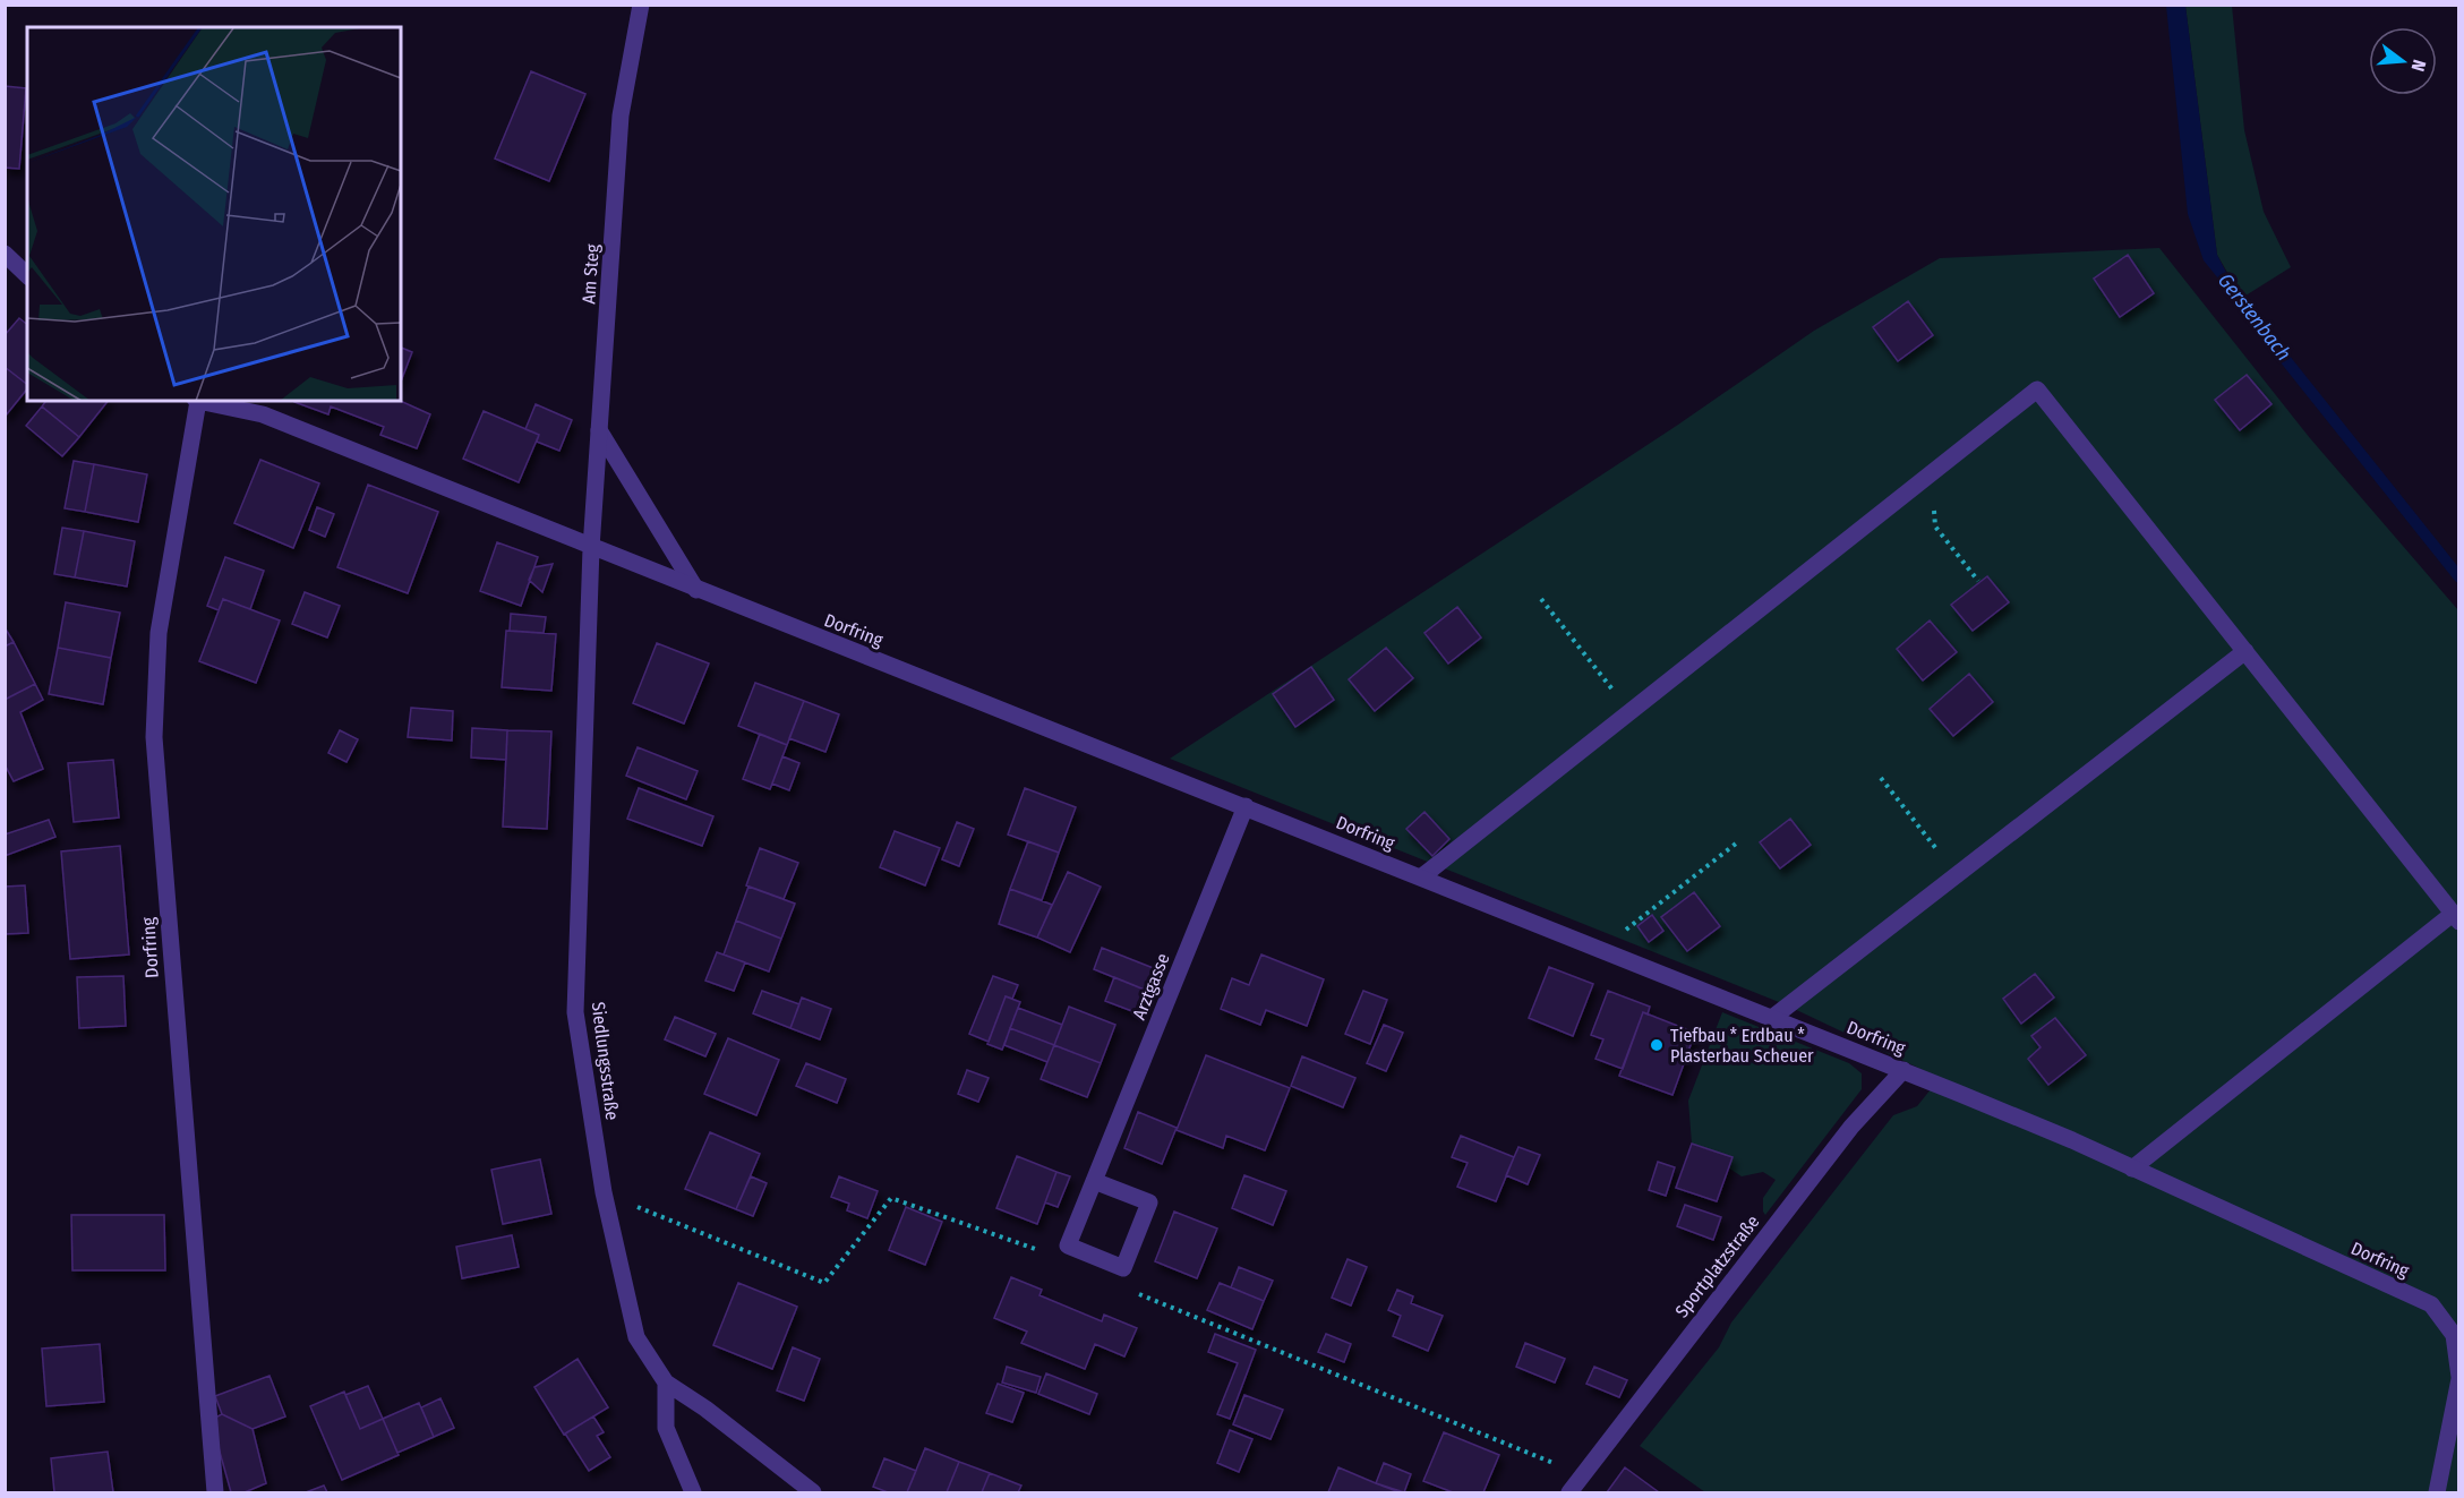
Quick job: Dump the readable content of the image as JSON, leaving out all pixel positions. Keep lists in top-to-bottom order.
{
  "streets": {
    "street": [
      "Am Steg",
      "Dorfring",
      "Arztgasse",
      "Siedlungsstraße",
      "Sportplatzstraße"
    ]
  },
  "crossings": [
    ["Am Steg", "Dorfring"],
    ["Am Steg", "Siedlungsstraße"],
    ["Dorfring", "Arztgasse"],
    ["Dorfring", "Siedlungsstraße"],
    ["Dorfring", "Sportplatzstraße"]
  ],
  "water": ["Gerstenbach"],
  "places": ["Tiefbau * Erdbau * Plasterbau Scheuer"],
  "north": "right"
}
